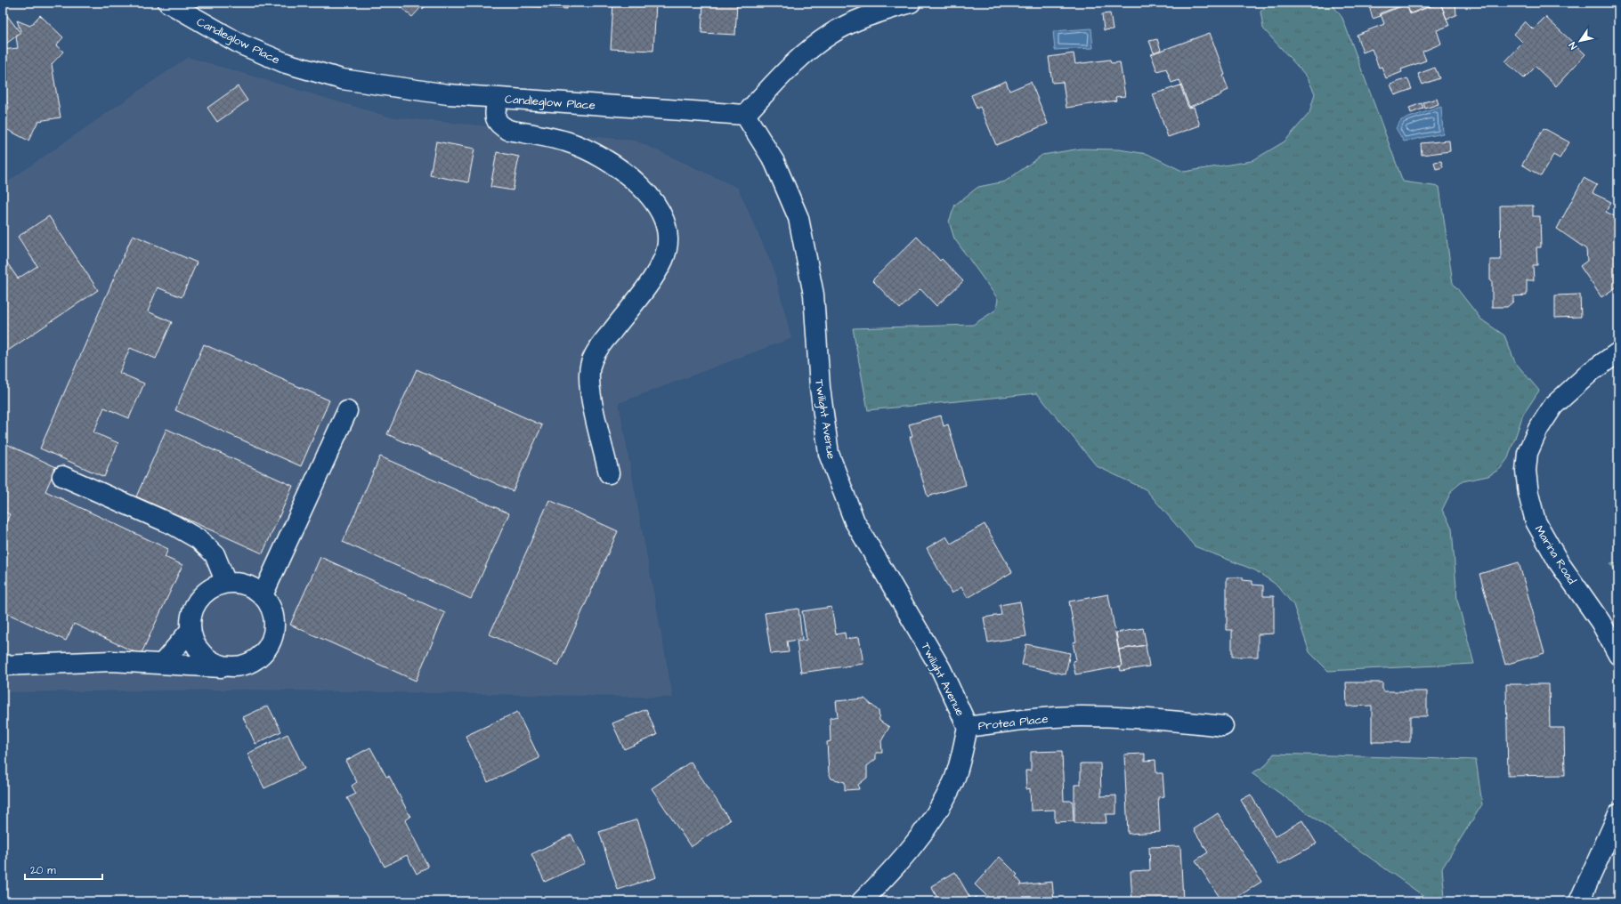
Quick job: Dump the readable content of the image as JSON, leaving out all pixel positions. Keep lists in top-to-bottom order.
{
  "streets": {
    "street": [
      "Candleglow Place",
      "Twilight Avenue",
      "Marina Road",
      "Protea Place"
    ]
  },
  "crossings": [
    ["Candleglow Place", "Twilight Avenue"],
    ["Twilight Avenue", "Protea Place"]
  ],
  "scale_bar": "20 m",
  "north": "bottom left"
}
